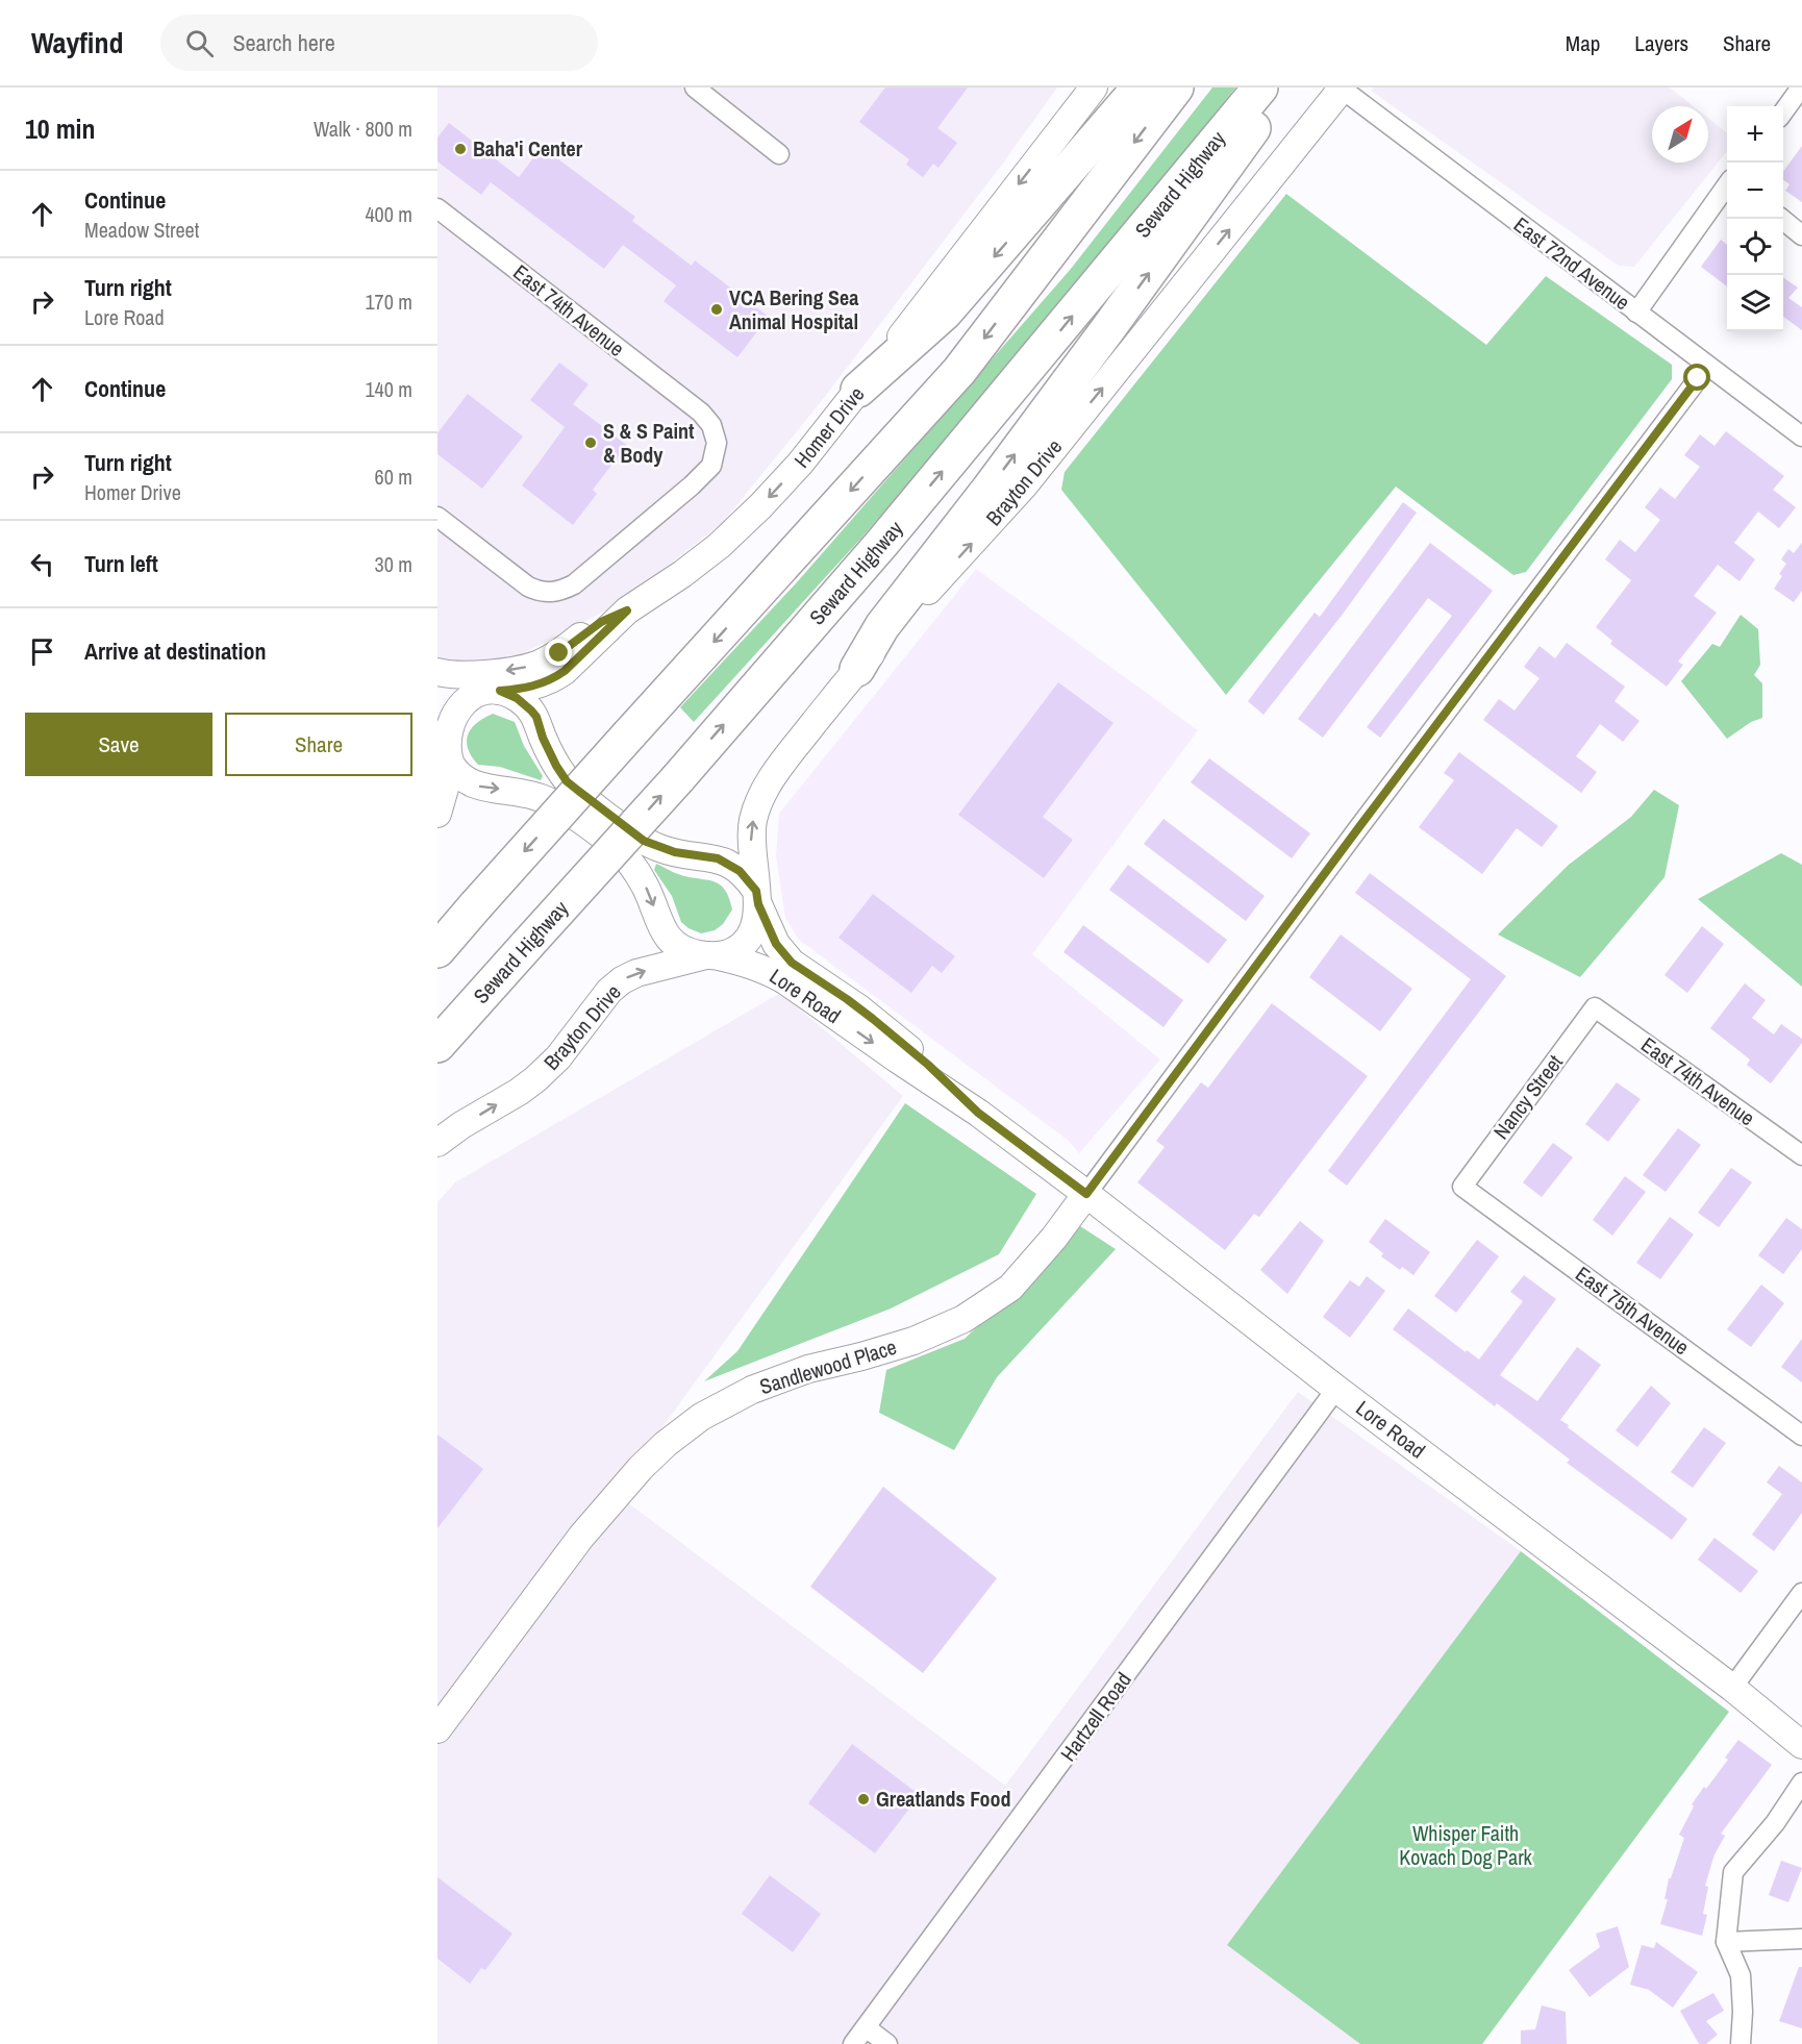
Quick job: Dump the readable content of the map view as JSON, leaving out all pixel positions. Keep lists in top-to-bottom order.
{
  "streets": {
    "highway": ["Seward Highway"],
    "street": [
      "East 72nd Avenue",
      "East 74th Avenue",
      "Homer Drive",
      "Brayton Drive",
      "Lore Road",
      "Nancy Street",
      "East 75th Avenue",
      "Sandlewood Place",
      "Hartzell Road"
    ]
  },
  "crossings": [
    ["East 72nd Avenue", "Brayton Drive"],
    ["East 74th Avenue", "Nancy Street"],
    ["Brayton Drive", "Lore Road"],
    ["Lore Road", "Sandlewood Place"],
    ["Lore Road", "Hartzell Road"],
    ["Nancy Street", "East 75th Avenue"]
  ],
  "one_way": ["Homer Drive", "Brayton Drive"],
  "parks": ["Whisper Faith Kovach Dog Park"],
  "places": [
    "Baha'i Center",
    "VCA Bering Sea Animal Hospital",
    "S & S Paint & Body",
    "Greatlands Food"
  ],
  "north": "top right",
  "page": {
    "header": "Wayfind",
    "search": "Search here",
    "nav": ["Map", "Layers", "Share"],
    "heading": ["10 min", "Walk · 800 m"],
    "map_buttons": ["+", "−"],
    "list": [
      ["Continue", "Meadow Street", "400 m"],
      ["Turn right", "Lore Road", "170 m"],
      ["Continue", "140 m"],
      ["Turn right", "Homer Drive", "60 m"],
      ["Turn left", "30 m"],
      "Arrive at destination"
    ],
    "buttons": ["Save", "Share"]
  }
}
